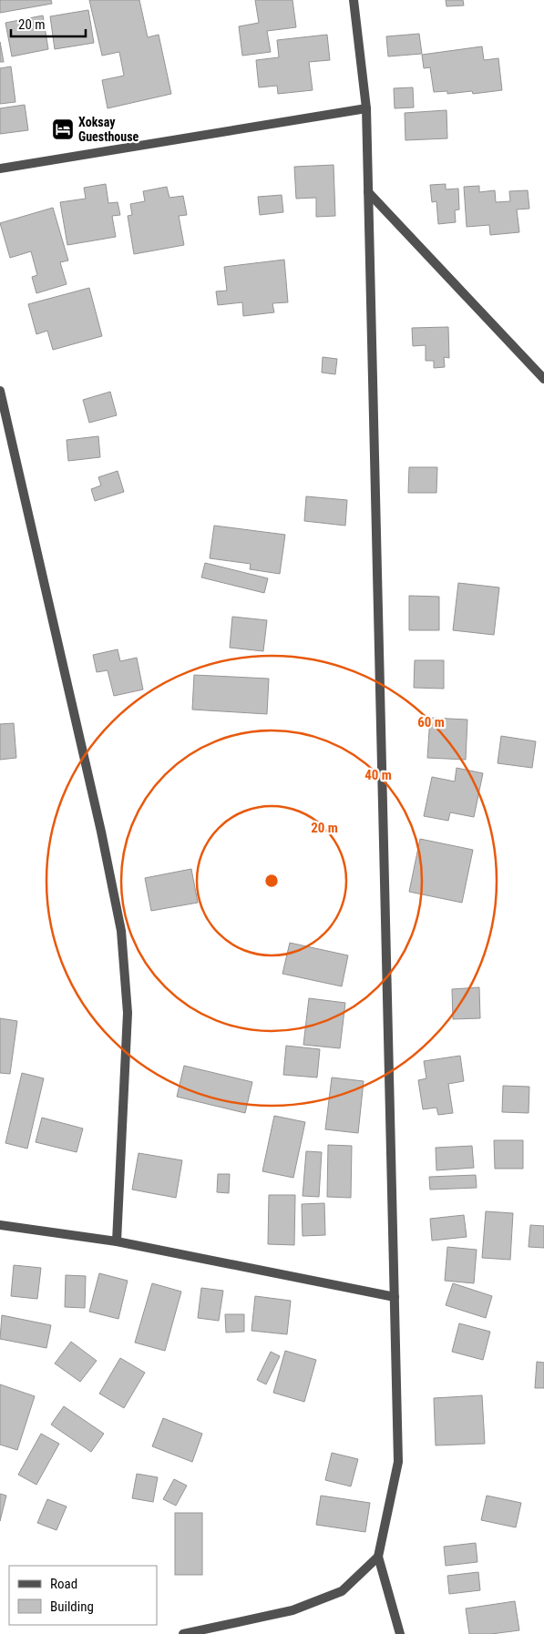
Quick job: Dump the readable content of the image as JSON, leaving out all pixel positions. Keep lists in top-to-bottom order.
{
  "places": {
    "hotel": ["Xoksay Guesthouse"]
  },
  "legend": ["Road", "Building"],
  "scale_bar": "20 m",
  "rings": ["60 m", "40 m", "20 m"]
}
